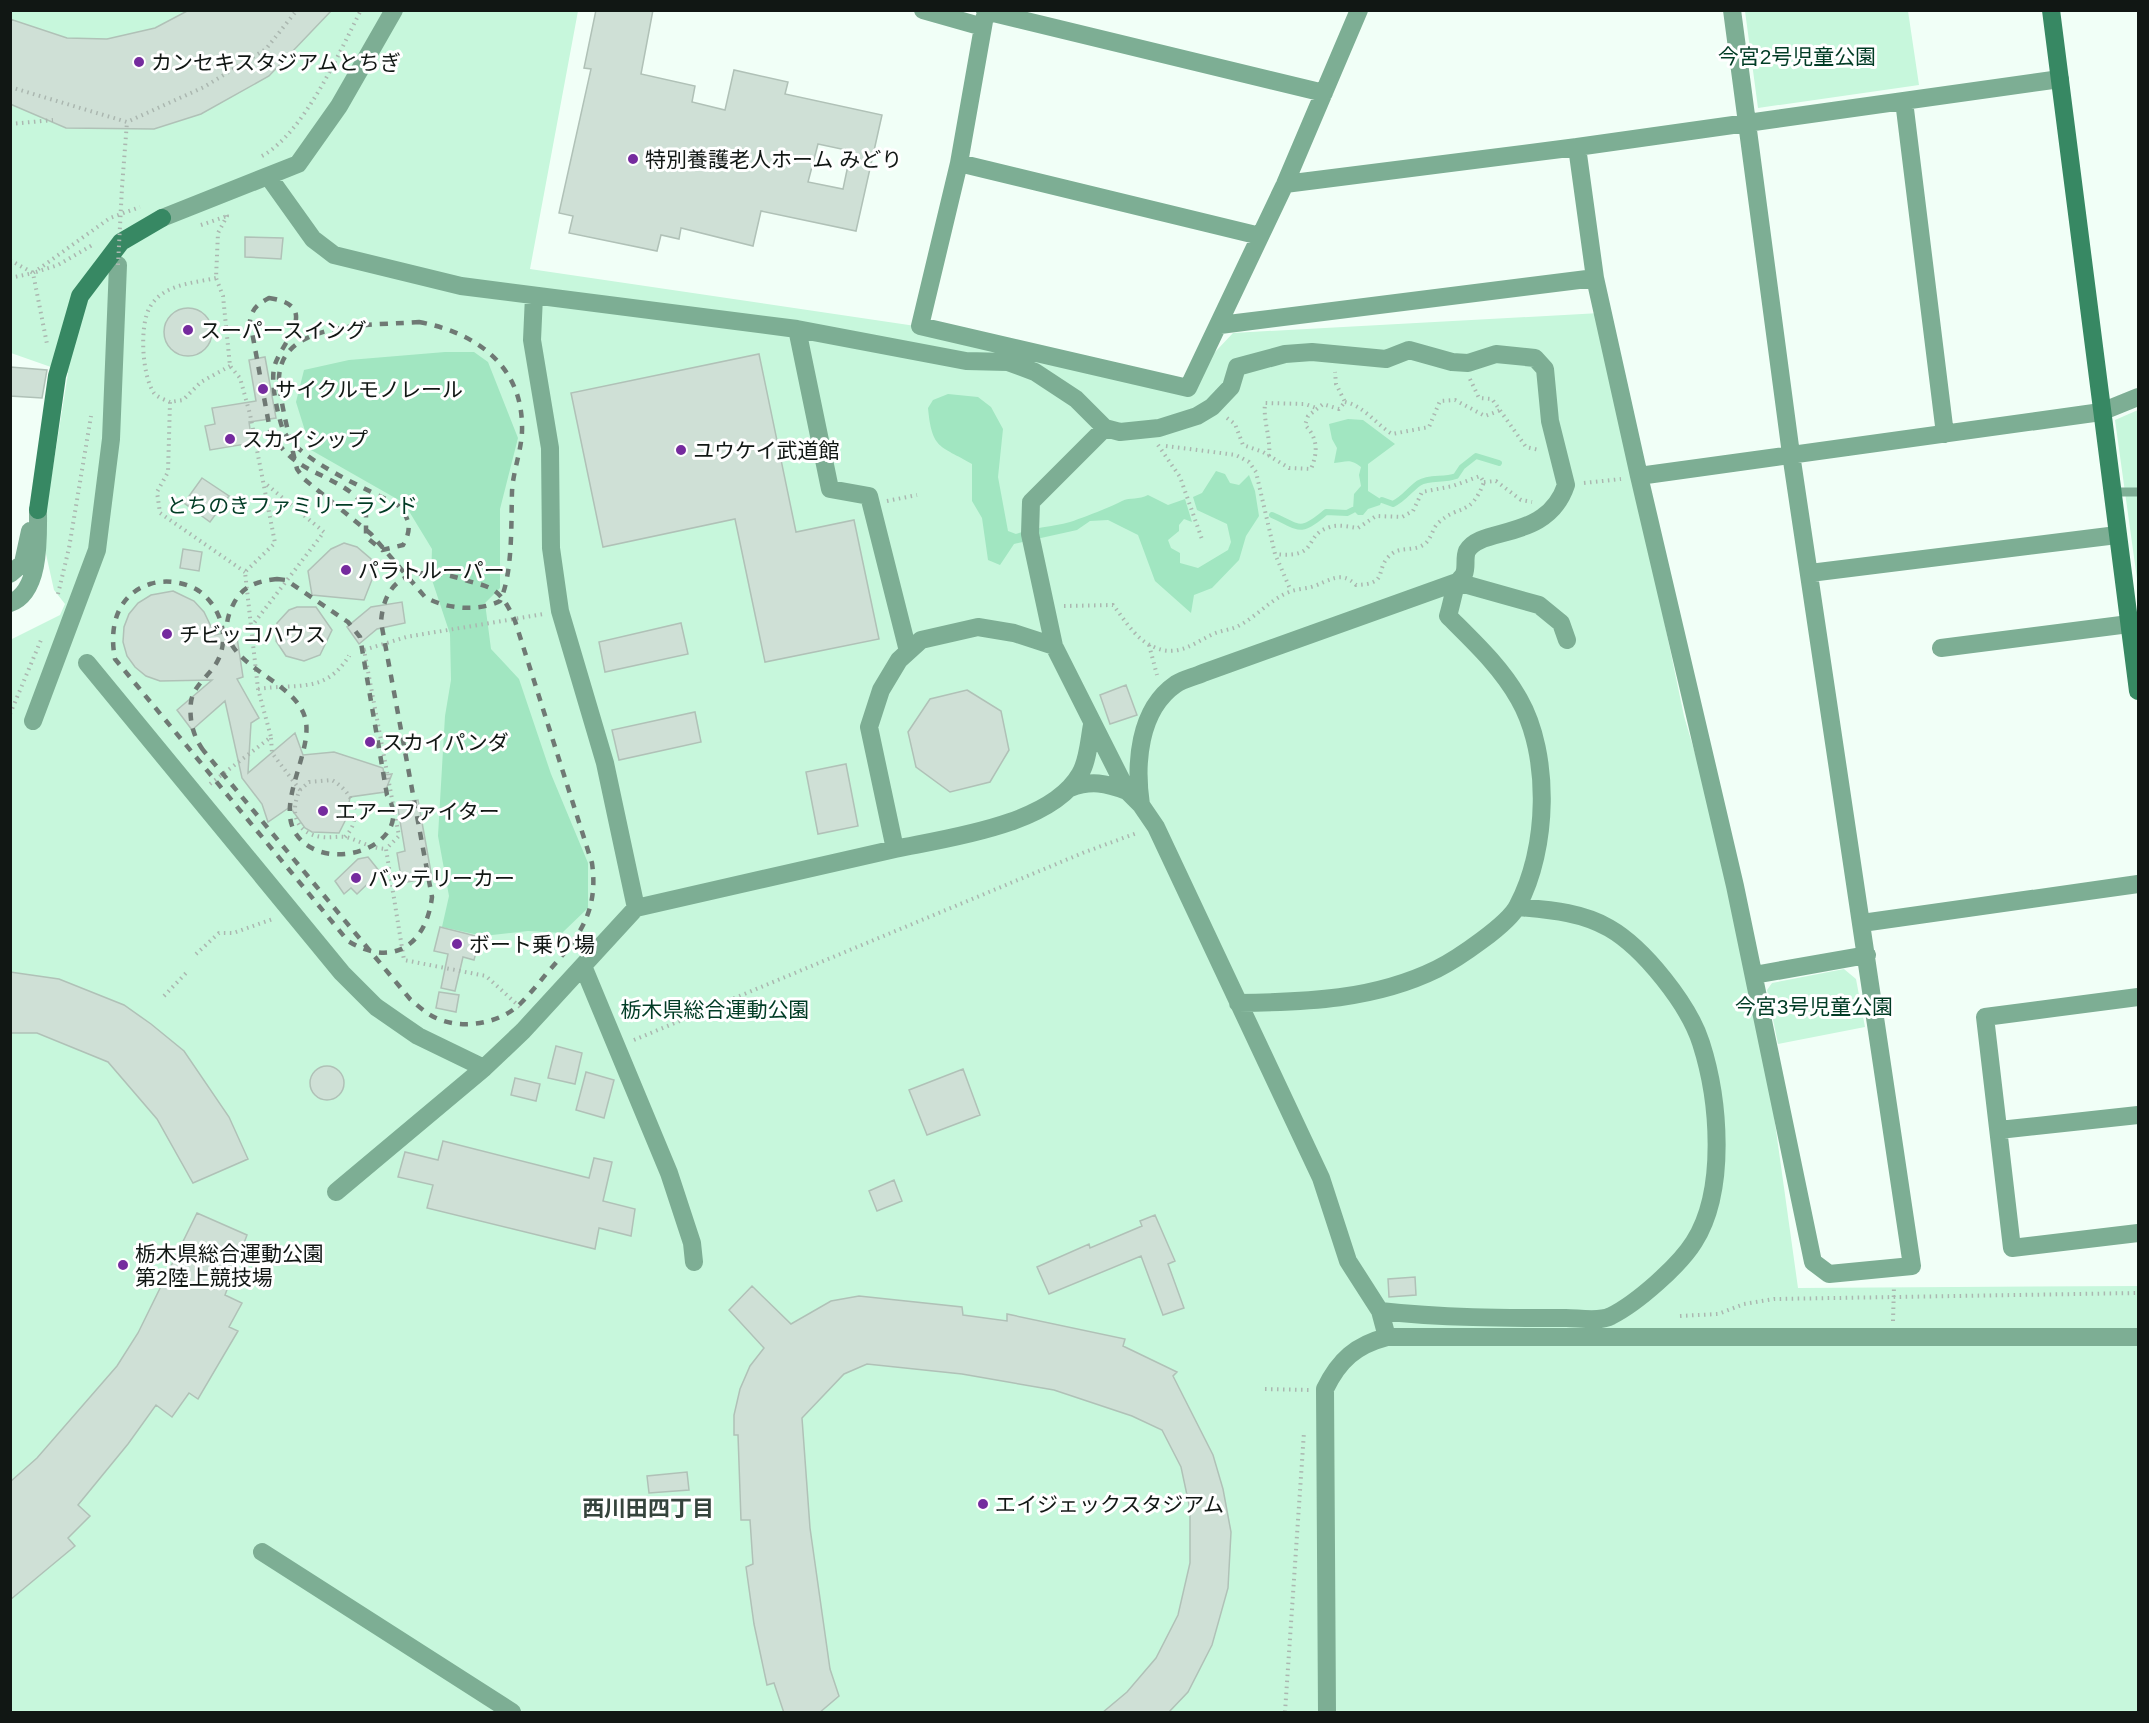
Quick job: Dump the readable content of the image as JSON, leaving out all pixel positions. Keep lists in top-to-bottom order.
{
  "districts": ["西川田四丁目"],
  "parks": [
    "今宮2号児童公園",
    "とちのきファミリーランド",
    "今宮3号児童公園",
    "栃木県総合運動公園"
  ],
  "places": [
    "カンセキスタジアムとちぎ",
    "特別養護老人ホーム みどり",
    "スーパースイング",
    "サイクルモノレール",
    "スカイシップ",
    "ユウケイ武道館",
    "パラトルーパー",
    "チビッコハウス",
    "スカイパンダ",
    "エアーファイター",
    "バッテリーカー",
    "ボート乗り場",
    "栃木県総合運動公園 第2陸上競技場",
    "エイジェックスタジアム"
  ]
}
